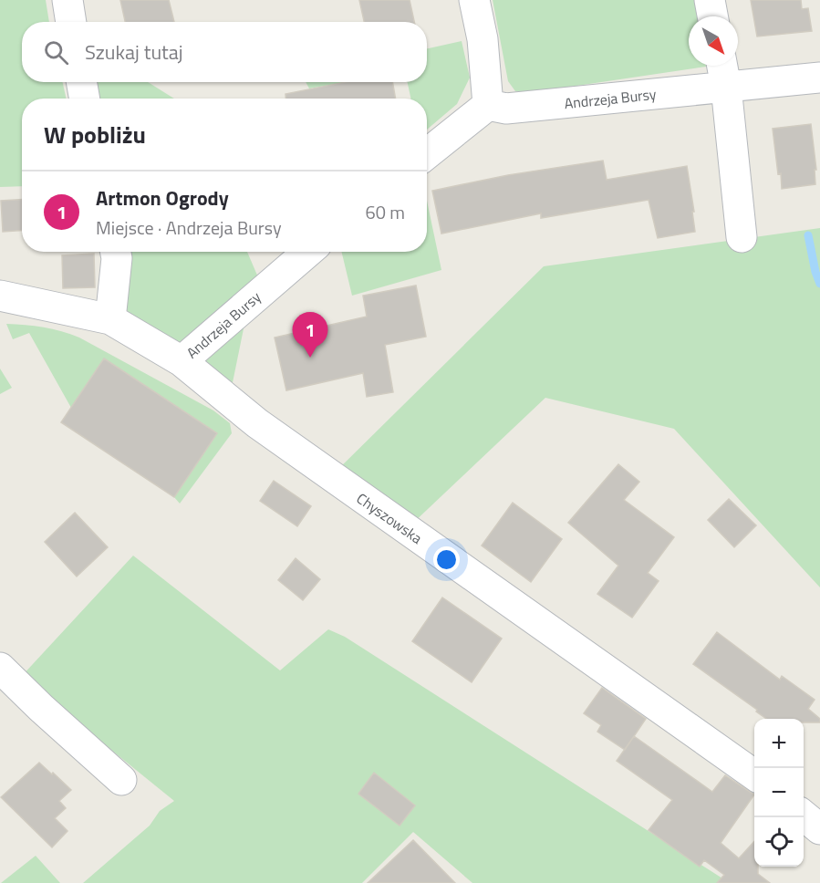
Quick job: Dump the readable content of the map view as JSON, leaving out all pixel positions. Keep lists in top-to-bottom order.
{
  "streets": {
    "street": ["Andrzeja Bursy", "Chyszowska"]
  },
  "crossings": [
    ["Andrzeja Bursy", "Chyszowska"]
  ],
  "north": "bottom right",
  "page": {
    "search": "Szukaj tutaj",
    "heading": "W pobliżu",
    "list": [
      {
        "mark": "1",
        "name": "Artmon Ogrody",
        "note": "Miejsce · Andrzeja Bursy",
        "value": "60 m"
      }
    ],
    "pins": "1",
    "map_buttons": ["+", "−"]
  }
}
